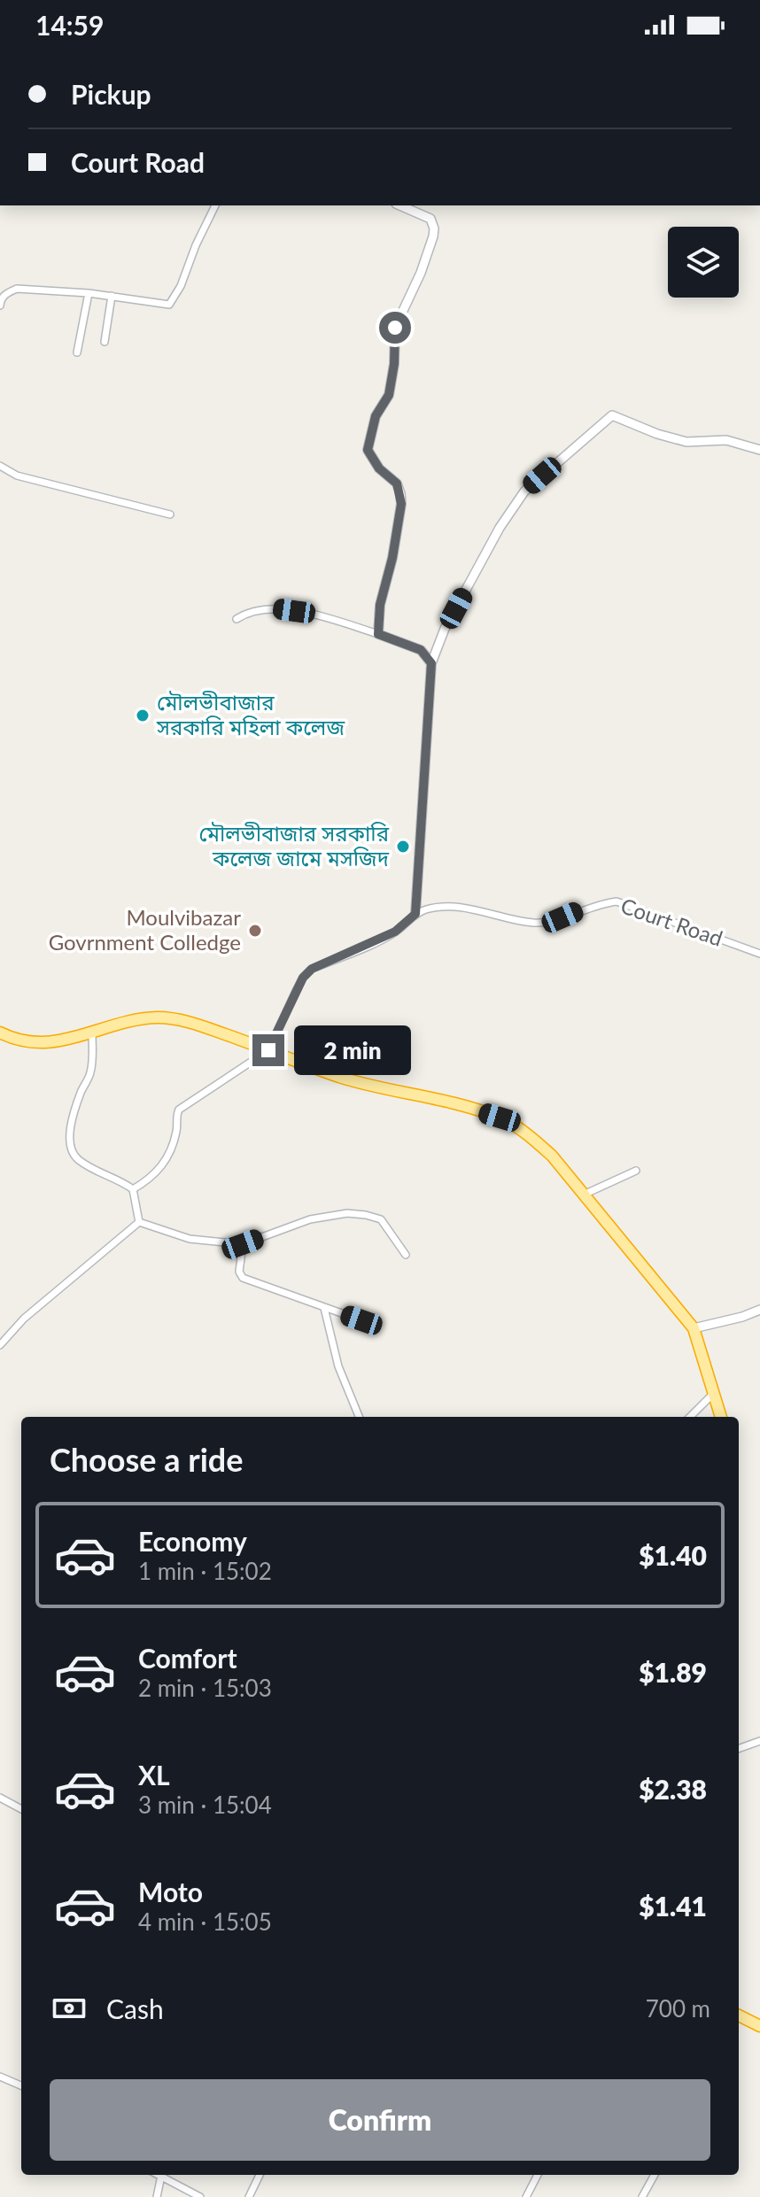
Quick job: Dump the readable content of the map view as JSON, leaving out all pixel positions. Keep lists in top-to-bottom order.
{
  "streets": {
    "street": ["Court Road"]
  },
  "places": ["মৌলভীবাজার সরকারি মহিলা কলেজ", "মৌলভীবাজার সরকারি কলেজ জামে মসজিদ", "Moulvibazar Govrnment Colledge"],
  "page": {
    "status": "14:59",
    "banner": ["Pickup", "Court Road"],
    "bubble": "2 min",
    "heading": "Choose a ride",
    "list": [
      {
        "name": "Economy",
        "note": "1 min · 15:02",
        "value": "$1.40"
      },
      {
        "name": "Comfort",
        "note": "2 min · 15:03",
        "value": "$1.89"
      },
      {
        "name": "XL",
        "note": "3 min · 15:04",
        "value": "$2.38"
      },
      {
        "name": "Moto",
        "note": "4 min · 15:05",
        "value": "$1.41"
      }
    ],
    "pay": ["Cash", "700 m"],
    "buttons": "Confirm"
  }
}
